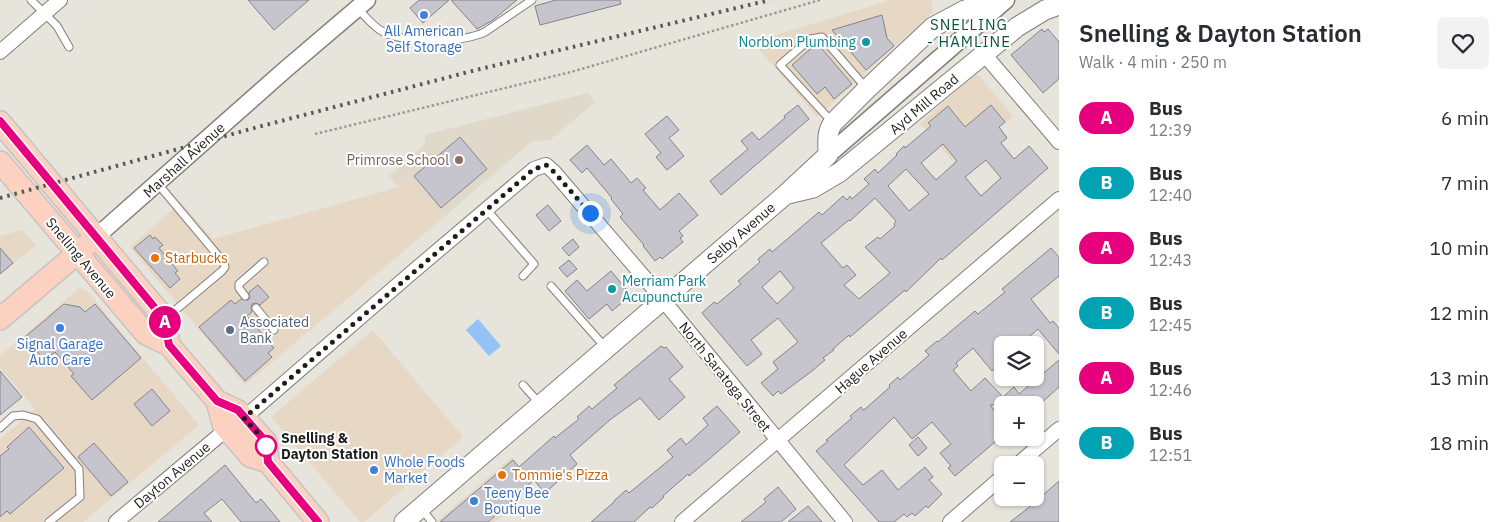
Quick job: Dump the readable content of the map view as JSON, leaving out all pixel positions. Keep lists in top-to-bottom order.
{
  "streets": {
    "main road": [
      "Ayd Mill Road",
      "Marshall Avenue",
      "Selby Avenue",
      "Snelling Avenue"
    ],
    "street": ["Hague Avenue", "North Saratoga Street", "Dayton Avenue"]
  },
  "crossings": [
    ["Ayd Mill Road", "Selby Avenue"],
    ["Marshall Avenue", "Snelling Avenue"],
    ["Selby Avenue", "North Saratoga Street"],
    ["Snelling Avenue", "Dayton Avenue"],
    ["Hague Avenue", "North Saratoga Street"]
  ],
  "districts": ["SNELLING - HAMLINE"],
  "places": [
    "All American Self Storage",
    "Norblom Plumbing",
    "Primrose School",
    "Starbucks",
    "Merriam Park Acupuncture",
    "Signal Garage Auto Care",
    "Associated Bank",
    "Snelling & Dayton Station",
    "Whole Foods Market",
    "Tommie's Pizza",
    "Teeny Bee Boutique"
  ],
  "lines": ["bus line A"],
  "page": {
    "on_map": "A",
    "heading": ["Snelling & Dayton Station", "Walk · 4 min · 250 m"],
    "list": [
      {
        "mark": "A",
        "name": "Bus",
        "note": "12:39",
        "value": "6 min"
      },
      {
        "mark": "B",
        "name": "Bus",
        "note": "12:40",
        "value": "7 min"
      },
      {
        "mark": "A",
        "name": "Bus",
        "note": "12:43",
        "value": "10 min"
      },
      {
        "mark": "B",
        "name": "Bus",
        "note": "12:45",
        "value": "12 min"
      },
      {
        "mark": "A",
        "name": "Bus",
        "note": "12:46",
        "value": "13 min"
      },
      {
        "mark": "B",
        "name": "Bus",
        "note": "12:51",
        "value": "18 min"
      }
    ],
    "map_buttons": ["+", "−"]
  }
}
